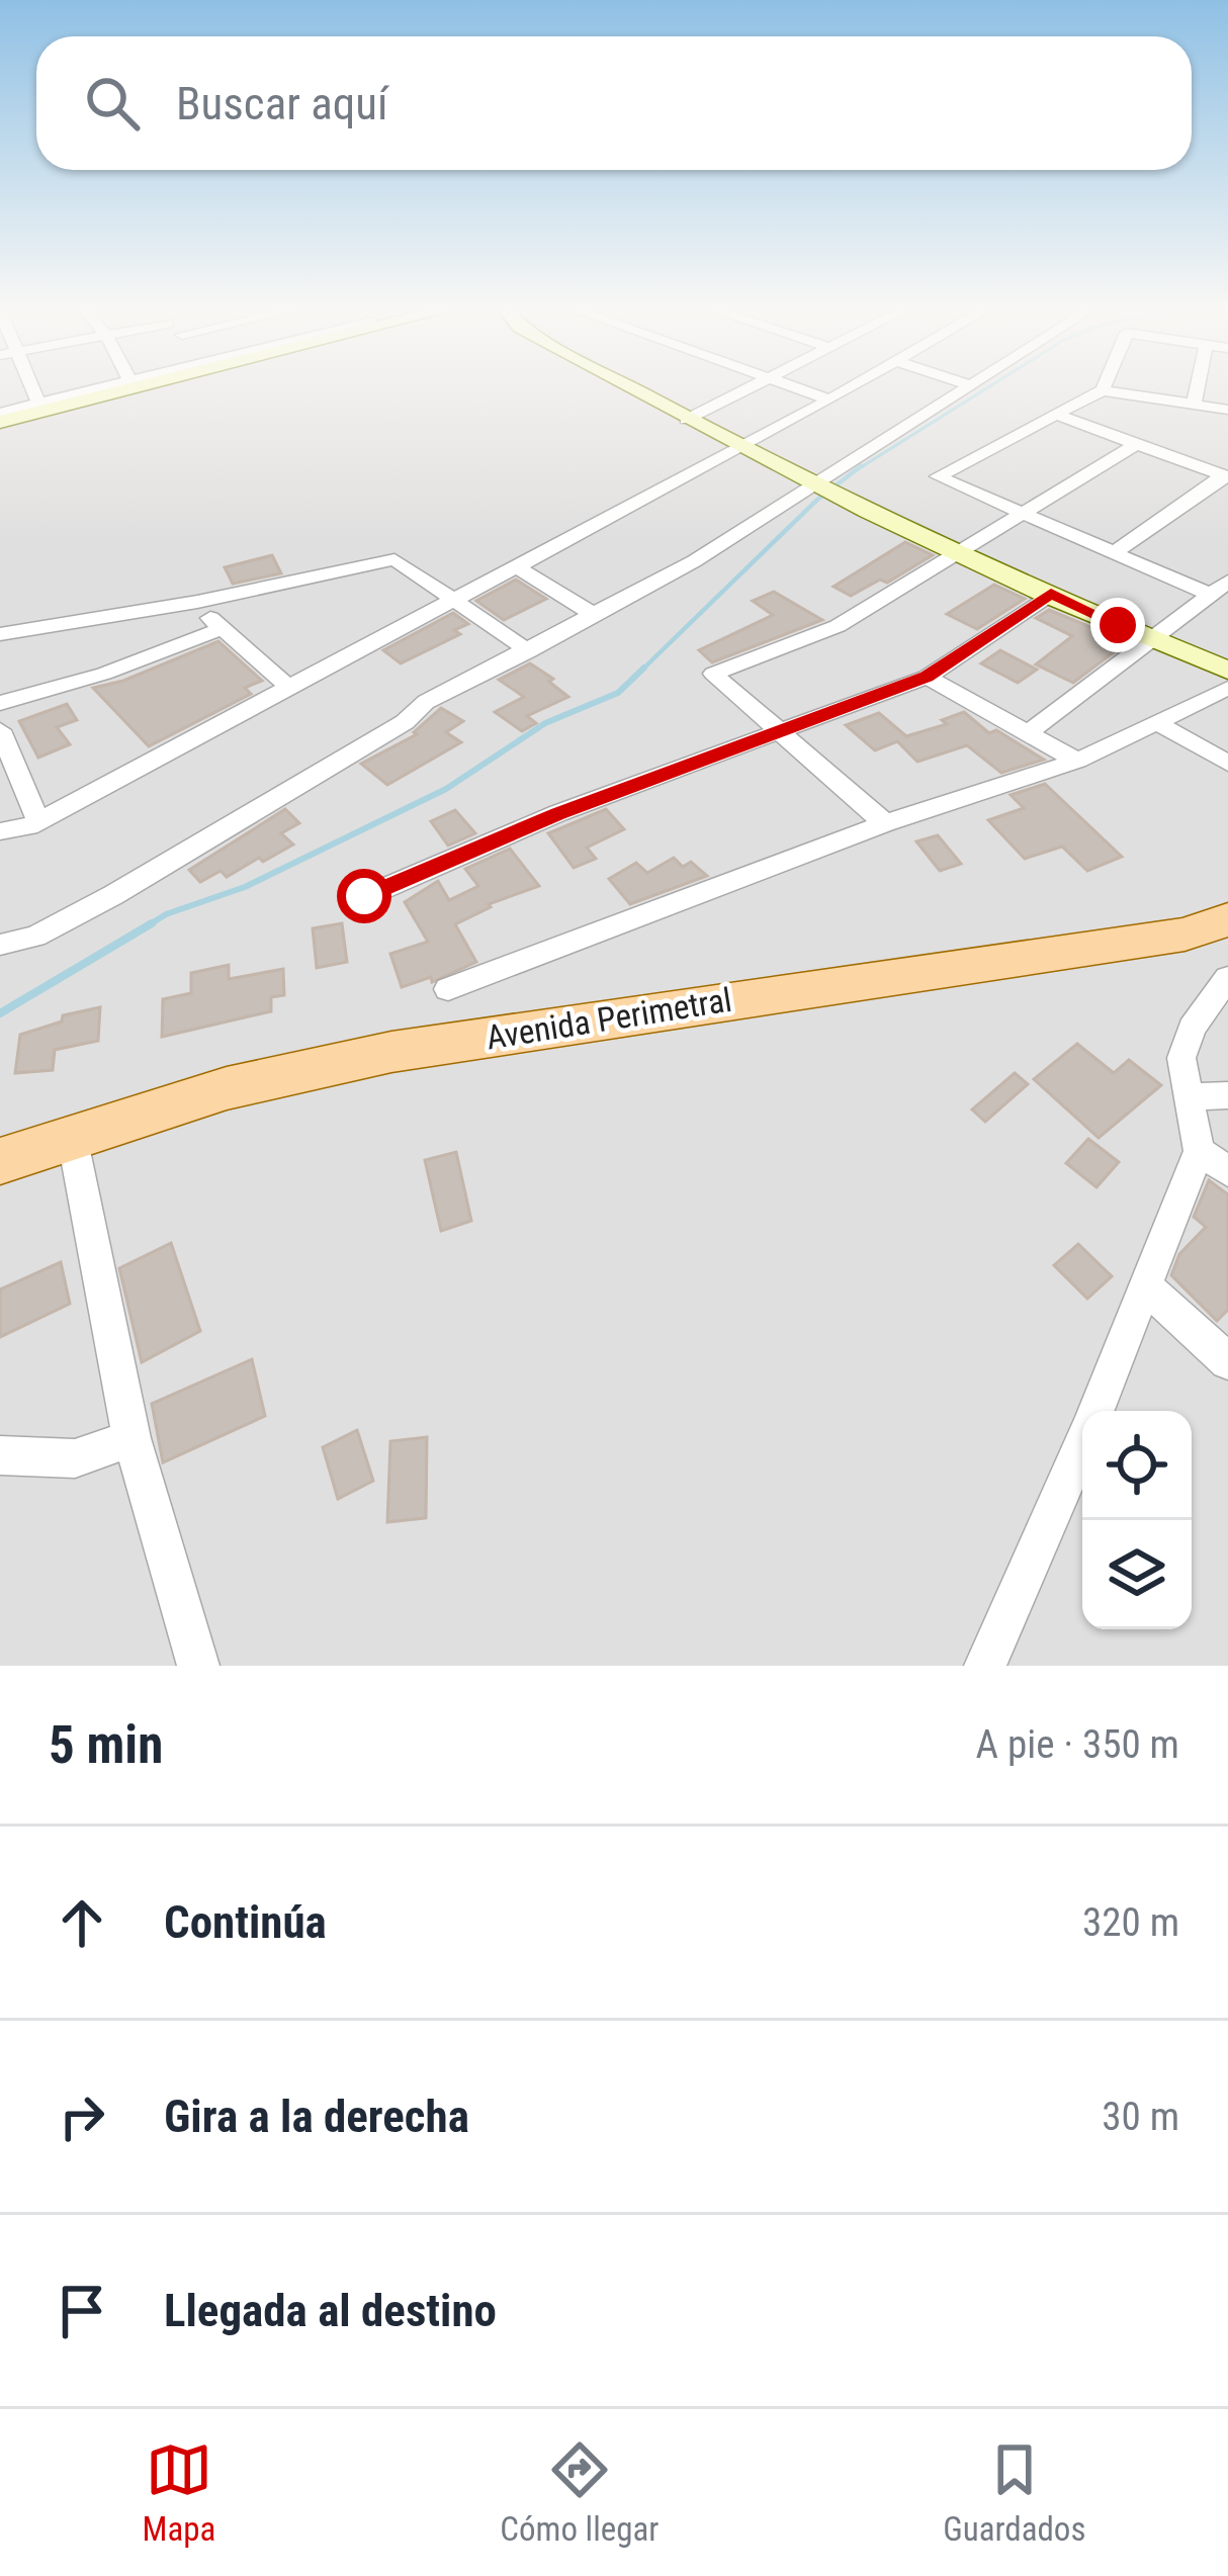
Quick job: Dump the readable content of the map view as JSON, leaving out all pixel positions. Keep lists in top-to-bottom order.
{
  "streets": {
    "main road": ["Avenida Perimetral"]
  },
  "page": {
    "search": "Buscar aquí",
    "heading": ["5 min", "A pie · 350 m"],
    "list": [
      ["Continúa", "320 m"],
      ["Gira a la derecha", "30 m"],
      "Llegada al destino"
    ],
    "nav": ["Mapa", "Cómo llegar", "Guardados"]
  }
}
